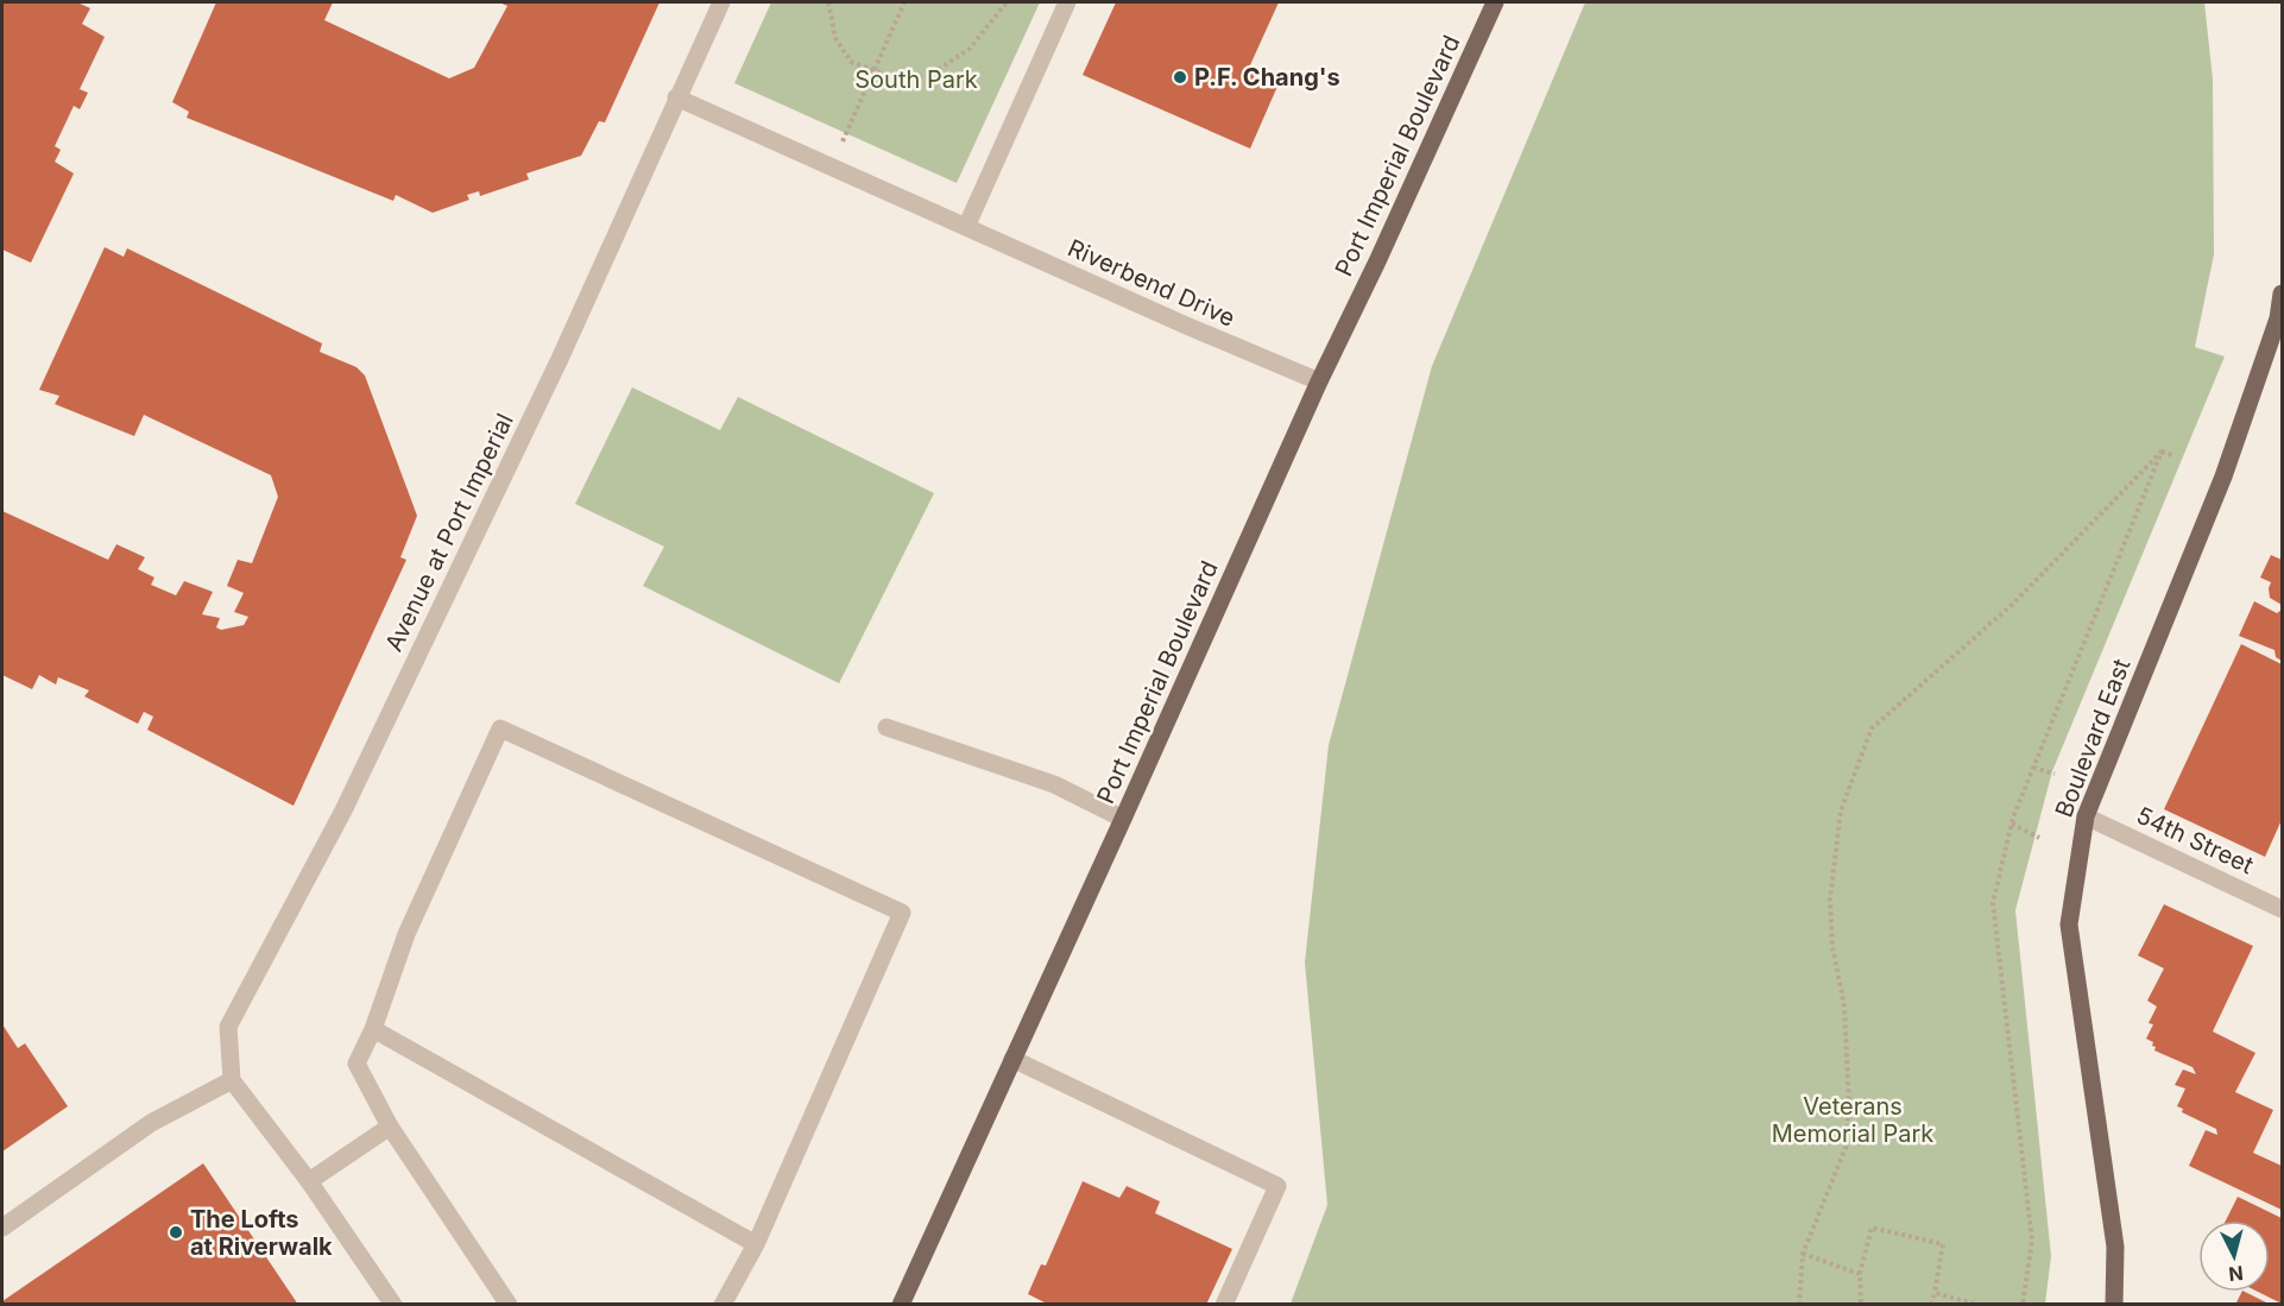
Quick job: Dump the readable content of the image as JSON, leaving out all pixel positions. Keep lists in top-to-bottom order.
{
  "streets": {
    "main road": ["Port Imperial Boulevard", "Boulevard East"],
    "street": ["Riverbend Drive", "Avenue at Port Imperial", "54th Street"]
  },
  "crossings": [
    ["Port Imperial Boulevard", "Riverbend Drive"],
    ["Riverbend Drive", "Avenue at Port Imperial"],
    ["Boulevard East", "54th Street"]
  ],
  "parks": ["South Park", "Veterans Memorial Park"],
  "places": ["P.F. Chang's", "The Lofts at Riverwalk"],
  "north": "bottom"
}
